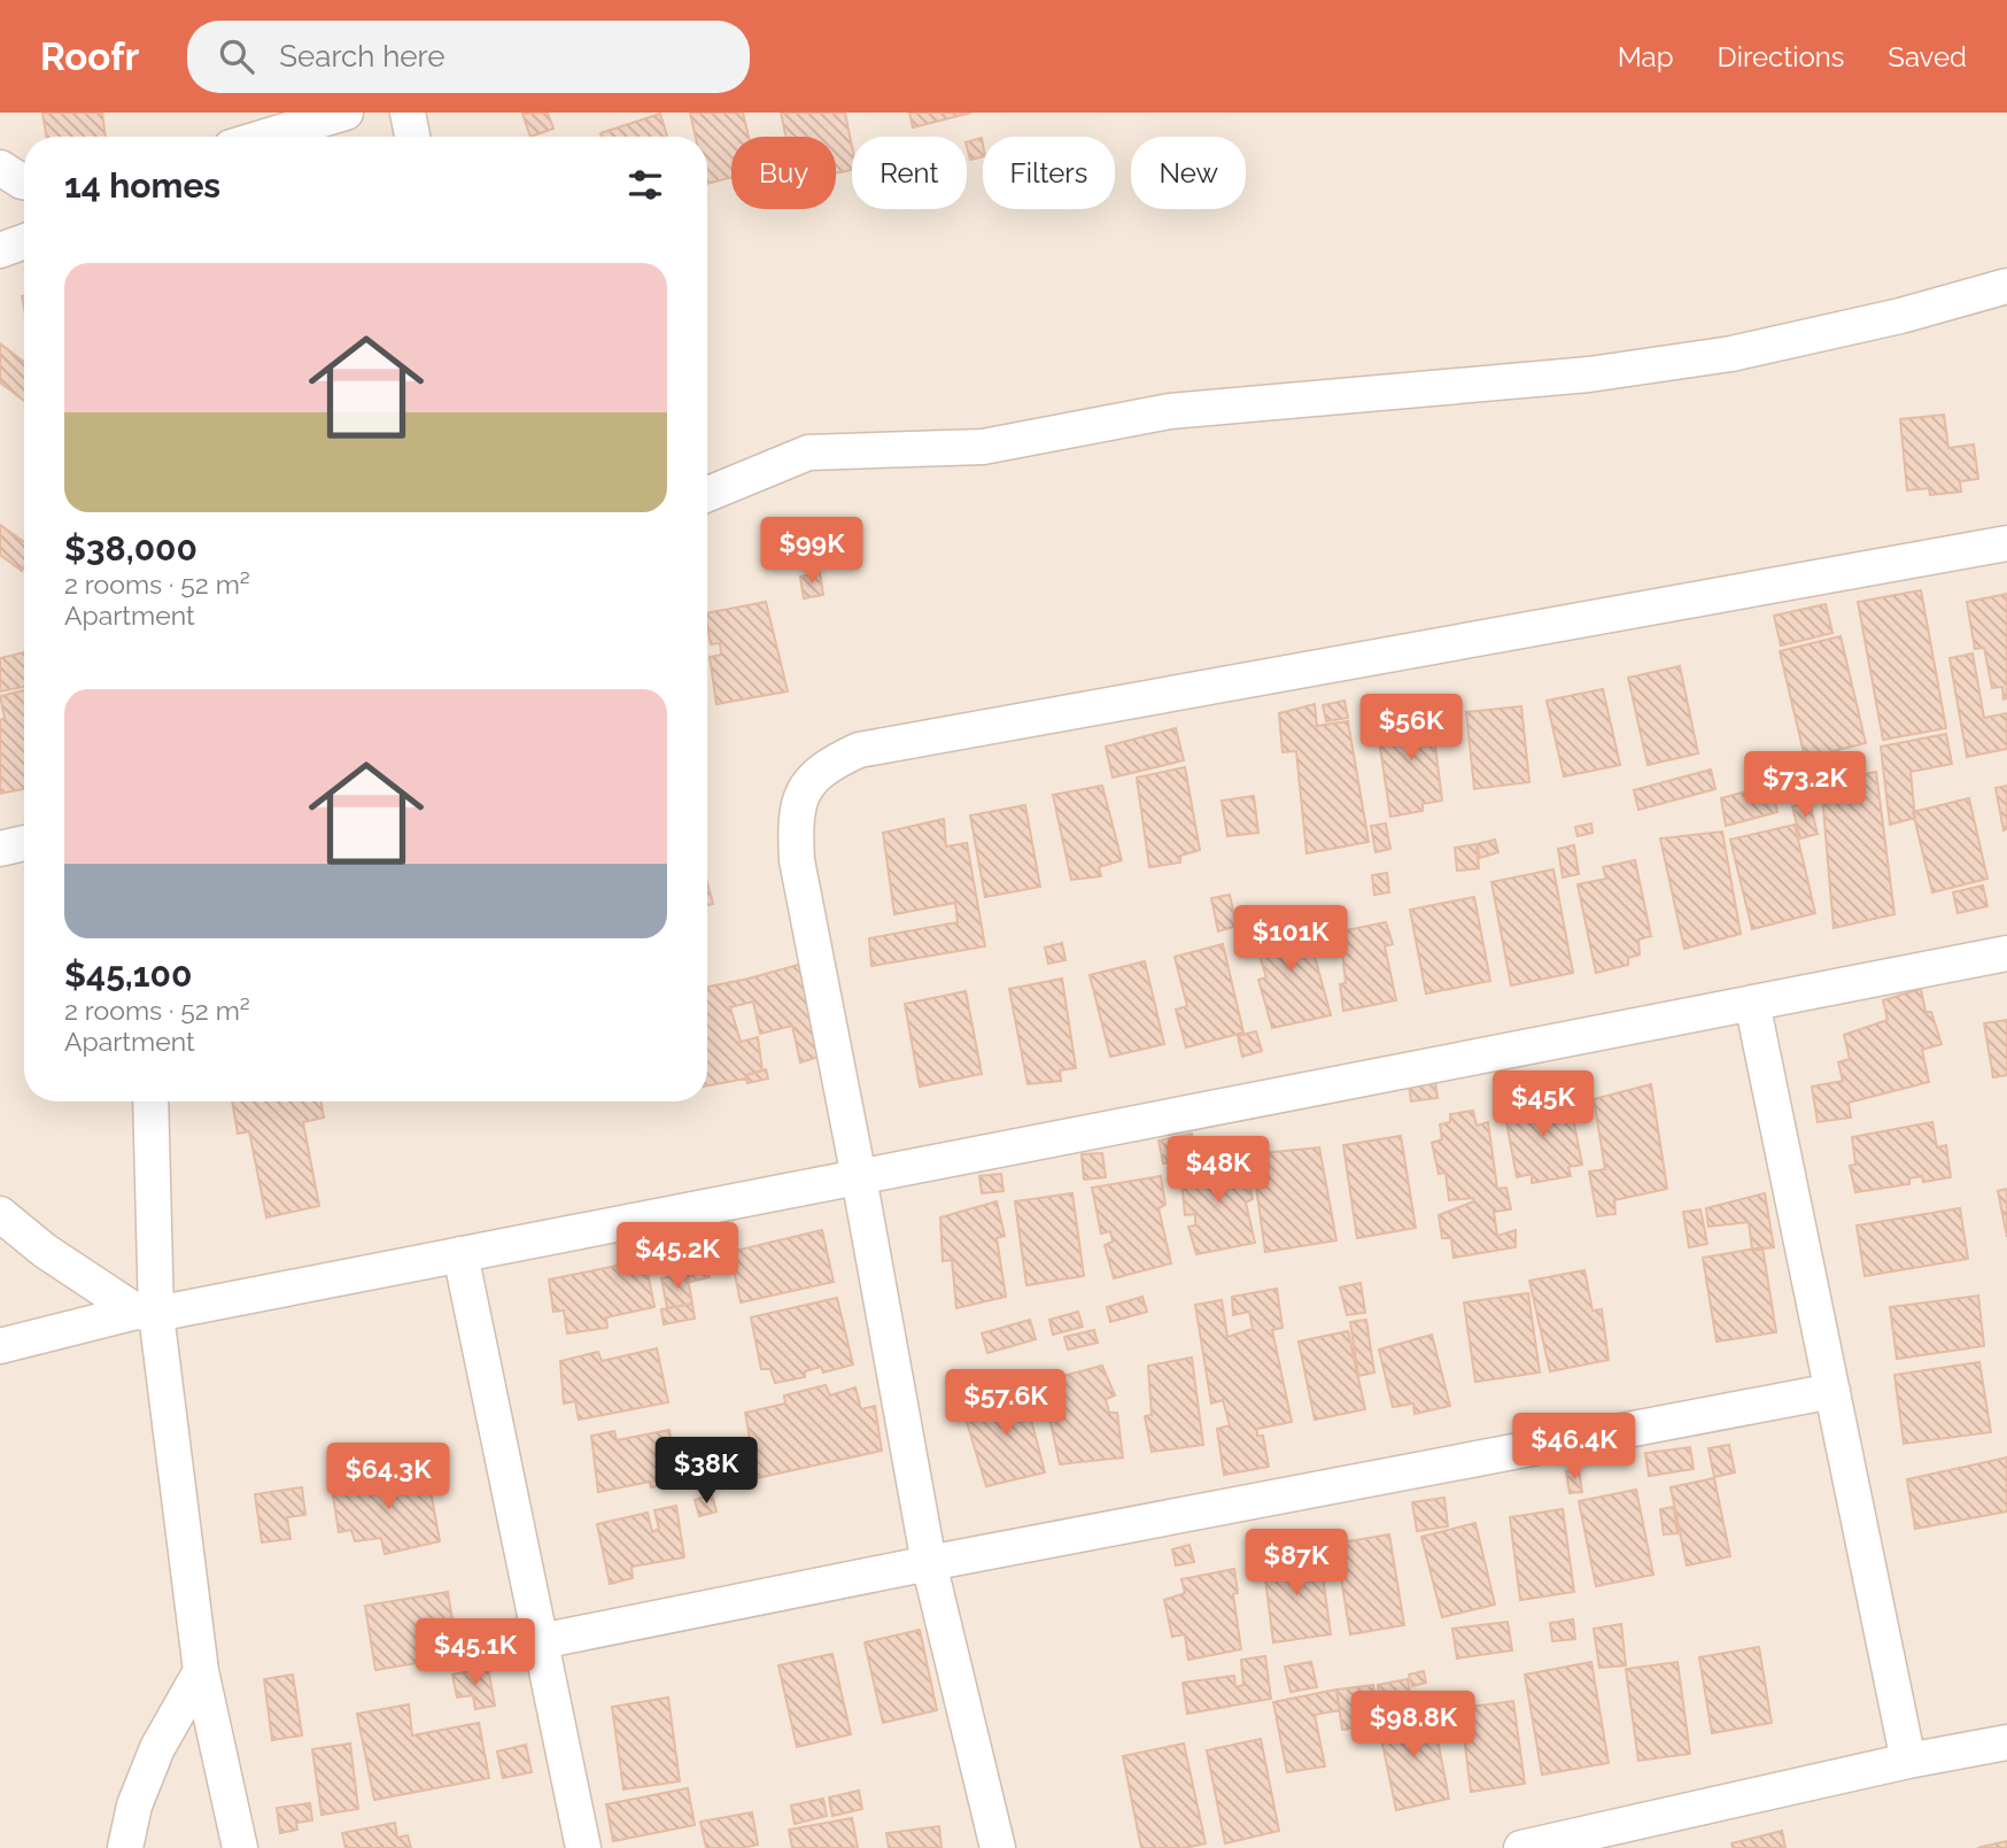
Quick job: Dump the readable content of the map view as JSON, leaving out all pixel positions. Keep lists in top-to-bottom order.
{
  "page": {
    "header": "Roofr",
    "search": "Search here",
    "nav": ["Map", "Directions", "Saved"],
    "chip": [
      "Buy",
      "Rent",
      "Filters",
      "New"
    ],
    "heading": "14 homes",
    "list": [
      {
        "name": "$38,000",
        "note": "2 rooms · 52 m² · Apartment"
      },
      {
        "name": "$45,100",
        "note": "2 rooms · 52 m² · Apartment"
      }
    ],
    "price": [
      "$99K",
      "$56K",
      "$73.2K",
      "$101K",
      "$45K",
      "$48K",
      "$45.2K",
      "$57.6K",
      "$46.4K",
      "$38K",
      "$64.3K",
      "$87K",
      "$45.1K",
      "$98.8K"
    ]
  }
}
